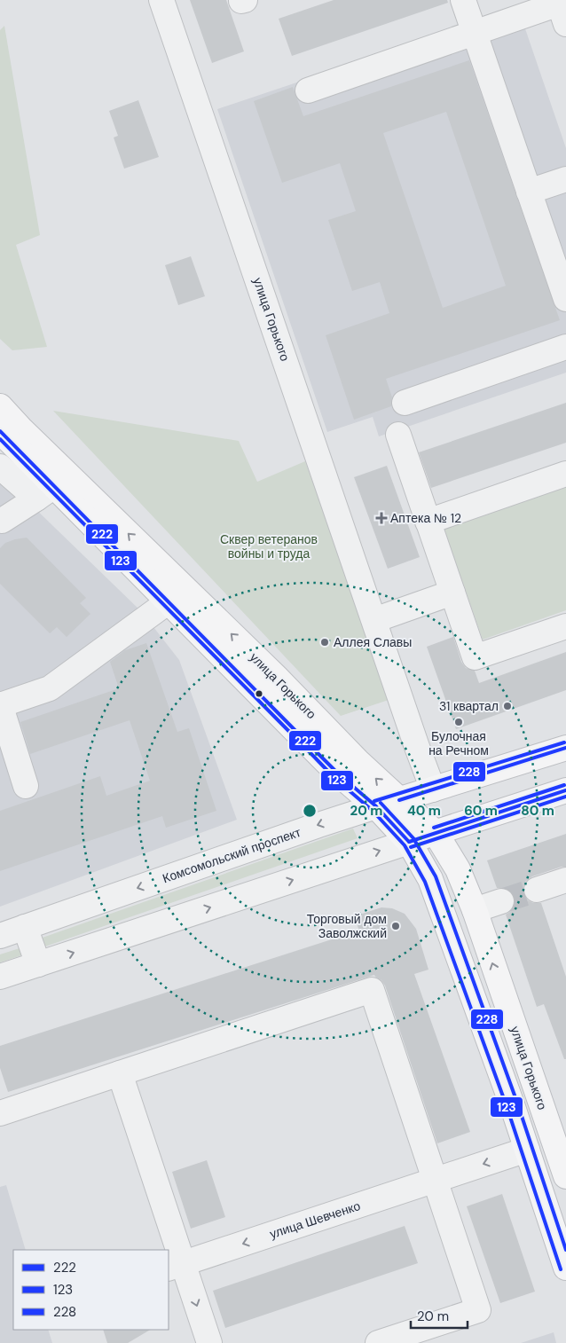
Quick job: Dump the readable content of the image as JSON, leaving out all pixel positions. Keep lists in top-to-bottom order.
{
  "streets": {
    "main road": ["улица Горького", "Комсомольский проспект"],
    "street": ["улица Шевченко"]
  },
  "crossings": [
    ["улица Горького", "Комсомольский проспект"],
    ["улица Горького", "улица Шевченко"]
  ],
  "one_way": ["Комсомольский проспект", "улица Шевченко"],
  "parks": ["Сквер ветеранов войны и труда"],
  "places": {
    "health": ["Аптека № 12"],
    "other": [
      "Аллея Славы",
      "31 квартал",
      "Булочная на Речном",
      "Торговый дом Заволжский"
    ]
  },
  "lines": ["transit line 222", "transit line 123", "transit line 228"],
  "legend": ["222", "123", "228"],
  "scale_bar": "20 m",
  "rings": [
    "20 m",
    "40 m",
    "60 m",
    "80 m"
  ]
}
